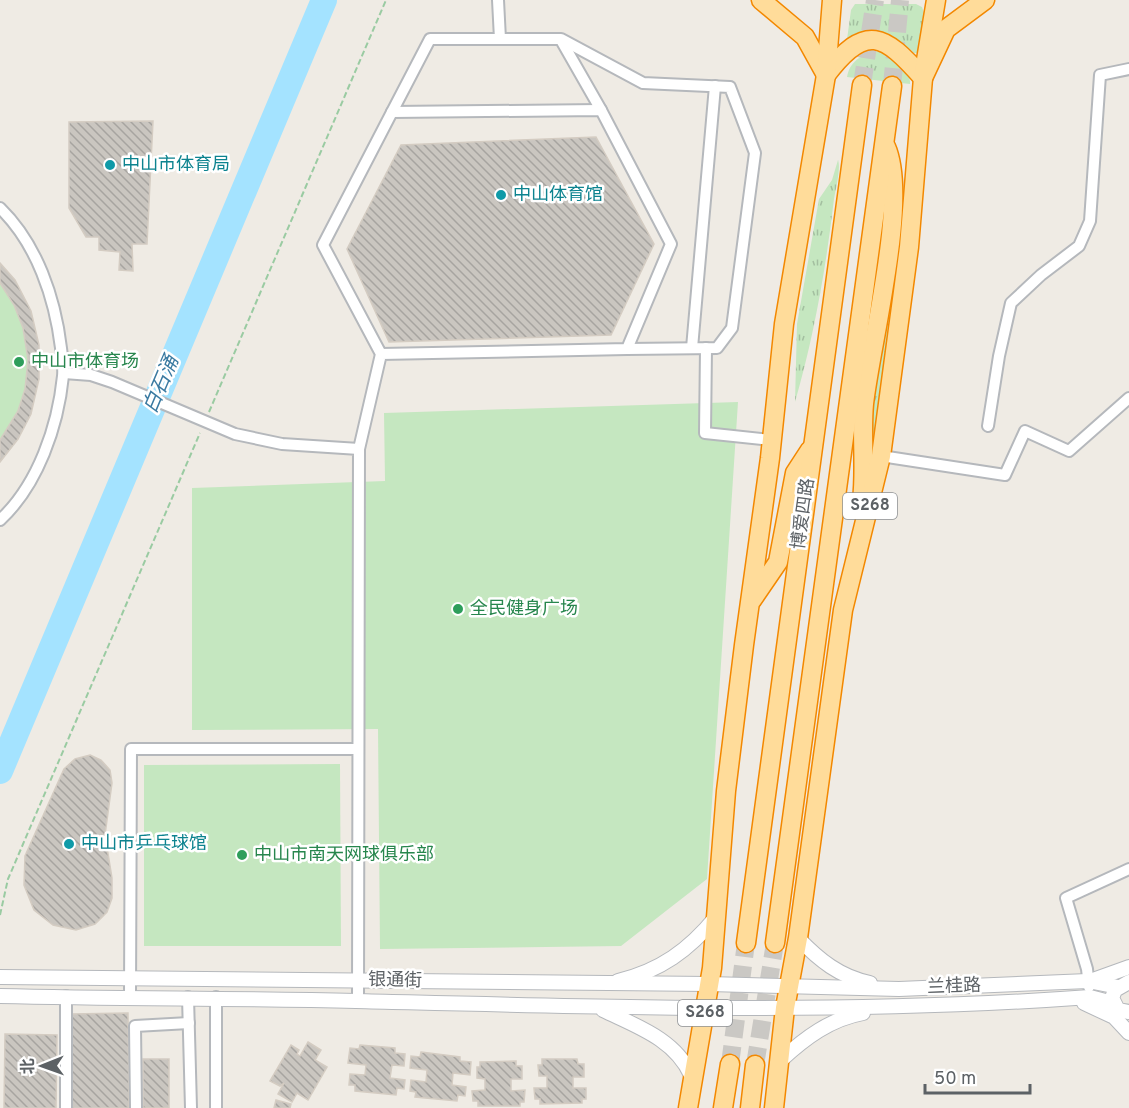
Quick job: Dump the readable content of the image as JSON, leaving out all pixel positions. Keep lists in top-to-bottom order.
{
  "streets": {
    "highway": ["S268", "博爱四路"],
    "street": ["银通街", "兰桂路"]
  },
  "crossings": [
    ["S268", "银通街"],
    ["S268", "兰桂路"],
    ["银通街", "兰桂路"]
  ],
  "water": ["白石涌"],
  "places": [
    "中山市体育局",
    "中山体育馆",
    "中山市体育场",
    "全民健身广场",
    "中山市乒乓球馆",
    "中山市南天网球俱乐部"
  ],
  "scale_bar": "50 m",
  "north": "left"
}
